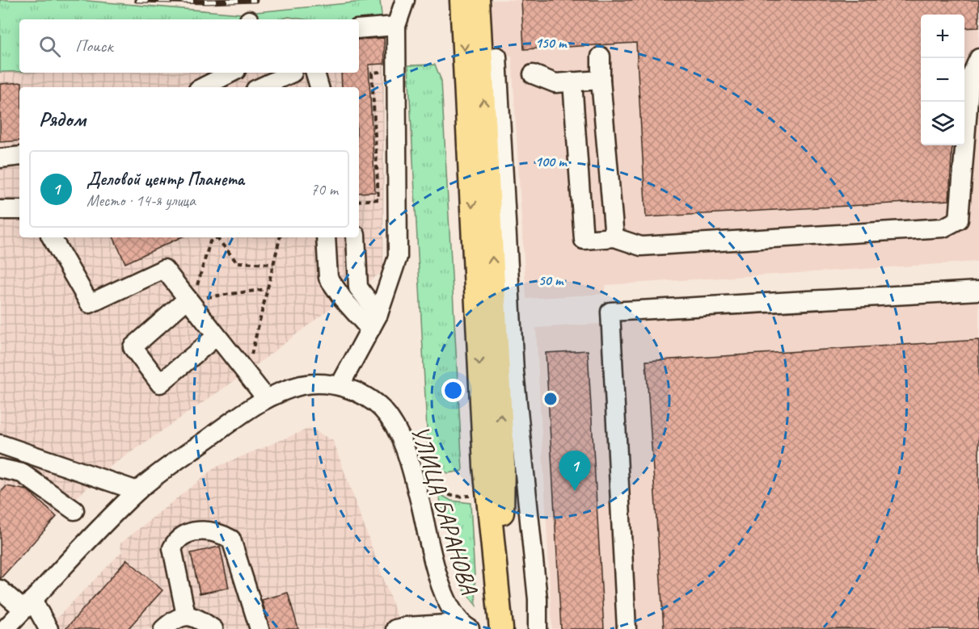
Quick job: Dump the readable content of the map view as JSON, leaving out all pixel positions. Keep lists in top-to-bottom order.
{
  "streets": {
    "street": ["УЛИЦА БАРАНОВА"]
  },
  "page": {
    "map_buttons": ["+", "−"],
    "search": "Поиск",
    "heading": "Рядом",
    "list": [
      {
        "mark": "1",
        "name": "Деловой центр Планета",
        "note": "Место · 14-я улица",
        "value": "70 m"
      }
    ],
    "pins": "1"
  },
  "rings": ["150 m", "100 m", "50 m"]
}
